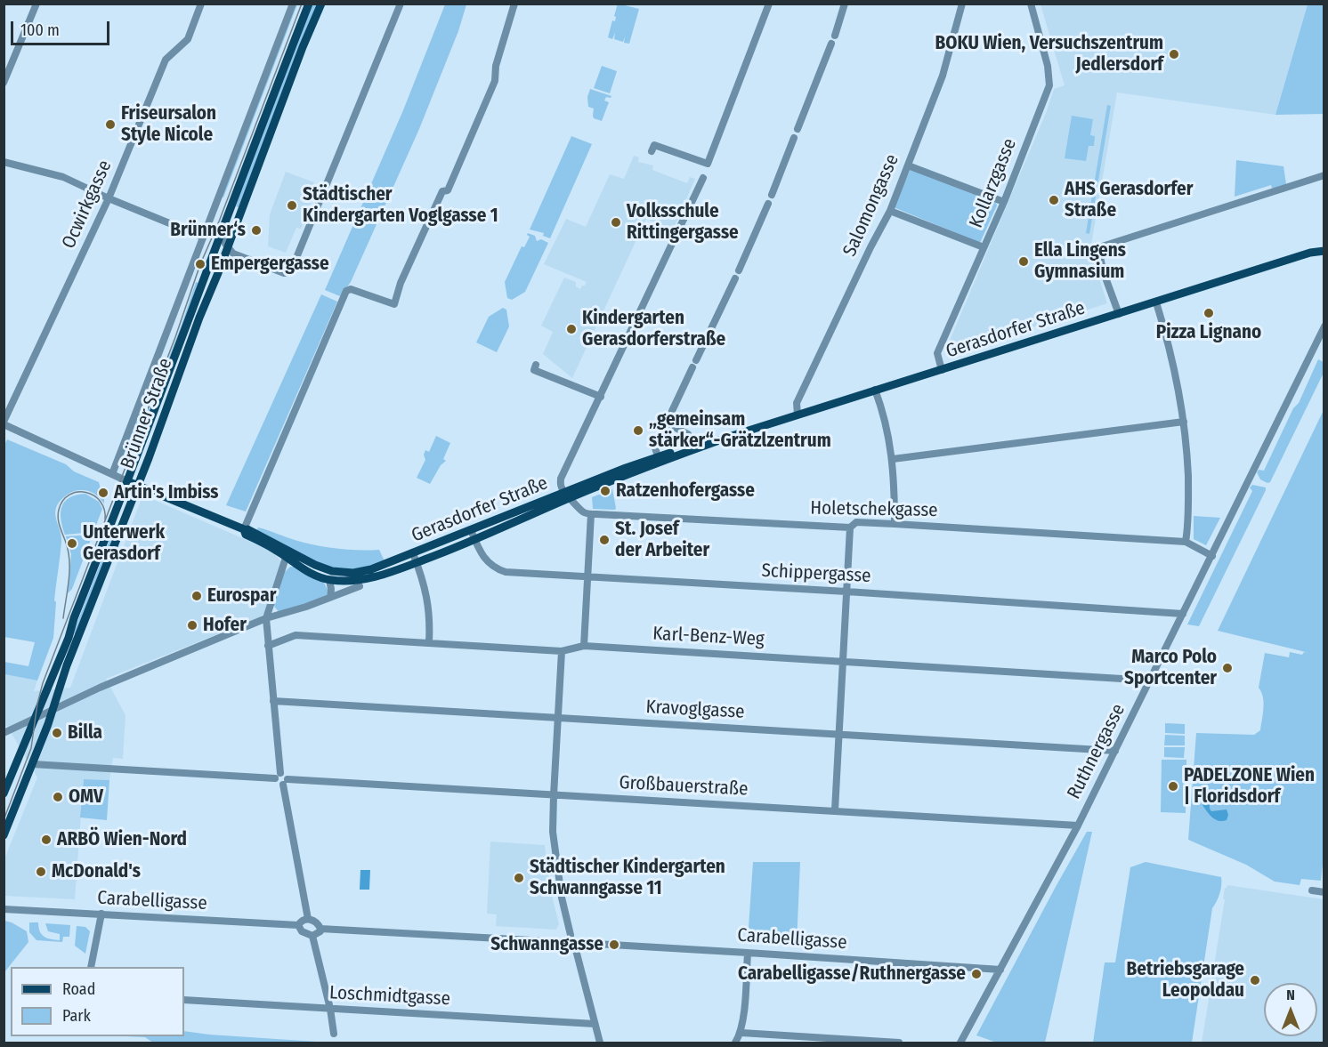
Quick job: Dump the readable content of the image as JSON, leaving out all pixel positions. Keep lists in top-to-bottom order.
{
  "streets": {
    "main road": ["Gerasdorfer Straße", "Brünner Straße"],
    "street": [
      "Kollarzgasse",
      "Ocwirkgasse",
      "Salomongasse",
      "Holetschekgasse",
      "Schippergasse",
      "Karl-Benz-Weg",
      "Kravoglgasse",
      "Ruthnergasse",
      "Großbauerstraße",
      "Carabelligasse",
      "Loschmidtgasse"
    ]
  },
  "crossings": [
    ["Kollarzgasse", "Gerasdorfer Straße"],
    ["Salomongasse", "Gerasdorfer Straße"],
    ["Gerasdorfer Straße", "Schippergasse"],
    ["Holetschekgasse", "Ruthnergasse"],
    ["Schippergasse", "Ruthnergasse"],
    ["Karl-Benz-Weg", "Ruthnergasse"],
    ["Kravoglgasse", "Ruthnergasse"],
    ["Ruthnergasse", "Großbauerstraße"],
    ["Ruthnergasse", "Carabelligasse"]
  ],
  "places": [
    "BOKU Wien, Versuchszentrum Jedlersdorf",
    "Friseursalon Style Nicole",
    "AHS Gerasdorfer Straße",
    "Städtischer Kindergarten Voglgasse 1",
    "Volksschule Rittingergasse",
    "Brünner‘s",
    "Ella Lingens Gymnasium",
    "Empergergasse",
    "Pizza Lignano",
    "Kindergarten Gerasdorferstraße",
    "„gemeinsam stärker“-Grätzlzentrum",
    "Ratzenhofergasse",
    "Artin's Imbiss",
    "St. Josef der Arbeiter",
    "Unterwerk Gerasdorf",
    "Eurospar",
    "Hofer",
    "Marco Polo Sportcenter",
    "Billa",
    "PADELZONE Wien | Floridsdorf",
    "OMV",
    "ARBÖ Wien-Nord",
    "McDonald's",
    "Städtischer Kindergarten Schwanngasse 11",
    "Schwanngasse",
    "Carabelligasse/Ruthnergasse",
    "Betriebsgarage Leopoldau"
  ],
  "legend": ["Road", "Park"],
  "scale_bar": "100 m",
  "north": "top"
}
